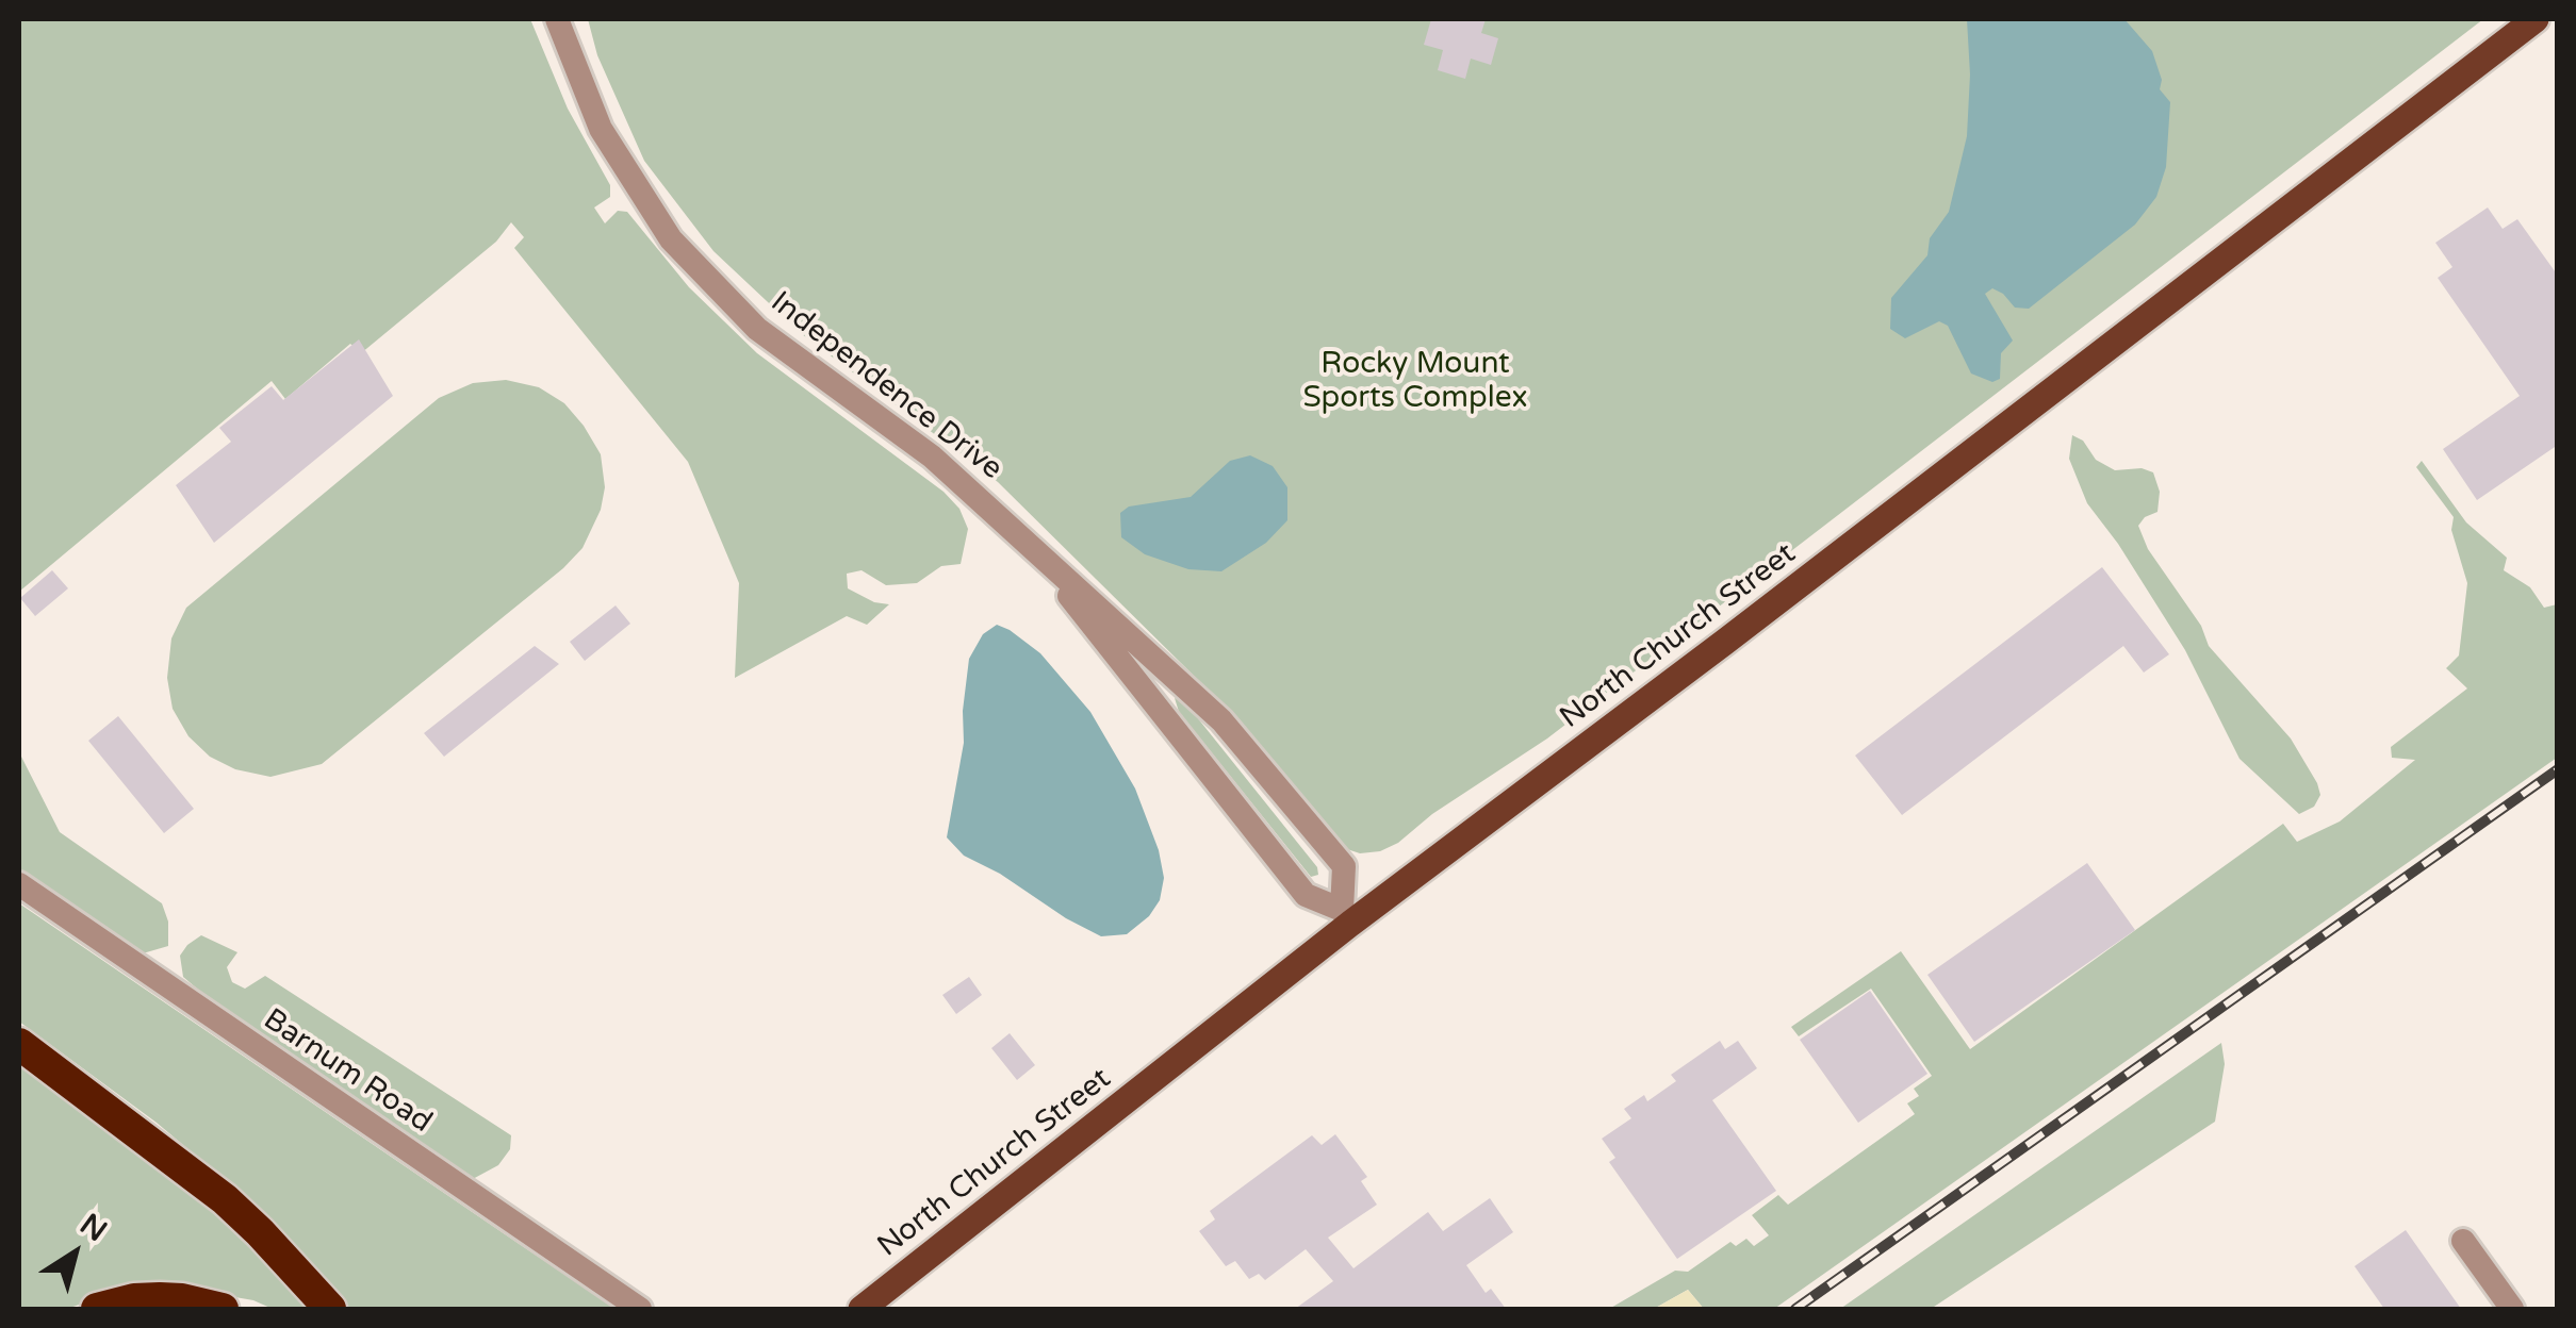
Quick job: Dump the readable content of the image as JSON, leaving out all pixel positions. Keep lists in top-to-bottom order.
{
  "streets": {
    "main road": ["North Church Street"],
    "street": ["Independence Drive", "Barnum Road"]
  },
  "parks": ["Rocky Mount Sports Complex"],
  "north": "top right"
}
